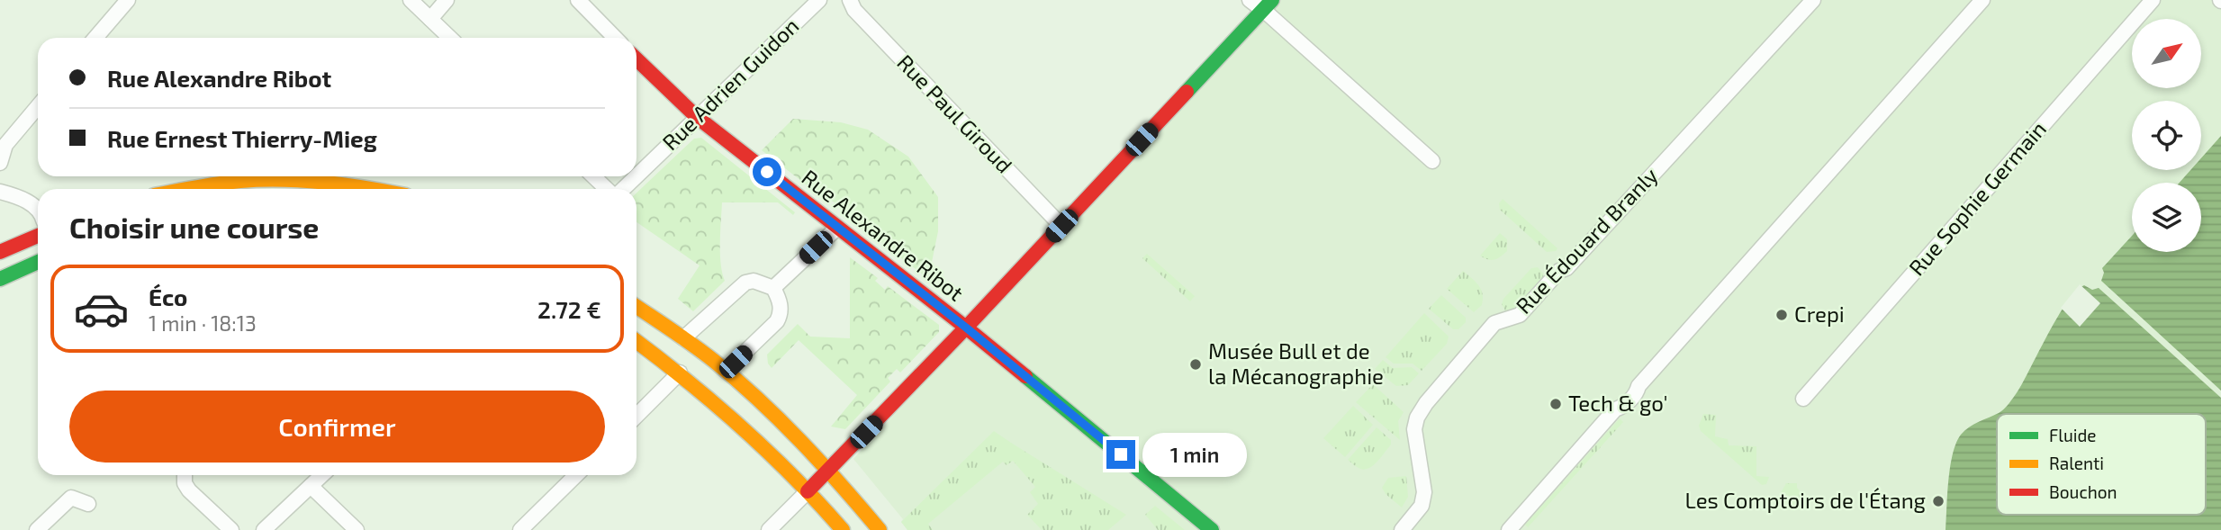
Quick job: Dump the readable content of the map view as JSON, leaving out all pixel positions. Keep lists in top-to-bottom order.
{
  "streets": {
    "street": [
      "Rue Adrien Guidon",
      "Rue Paul Giroud",
      "Rue Sophie Germain",
      "Rue Alexandre Ribot",
      "Rue Édouard Branly"
    ]
  },
  "crossings": [
    ["Rue Adrien Guidon", "Rue Alexandre Ribot"]
  ],
  "places": [
    "Crepi",
    "Musée Bull et de la Mécanographie",
    "Tech & go'",
    "Les Comptoirs de l'Étang"
  ],
  "legend": ["Fluide", "Ralenti", "Bouchon"],
  "north": "top right",
  "page": {
    "banner": ["Rue Alexandre Ribot", "Rue Ernest Thierry-Mieg"],
    "heading": "Choisir une course",
    "list": [
      {
        "name": "Éco",
        "note": "1 min · 18:13",
        "value": "2.72 €"
      }
    ],
    "buttons": "Confirmer",
    "bubble": "1 min"
  }
}
